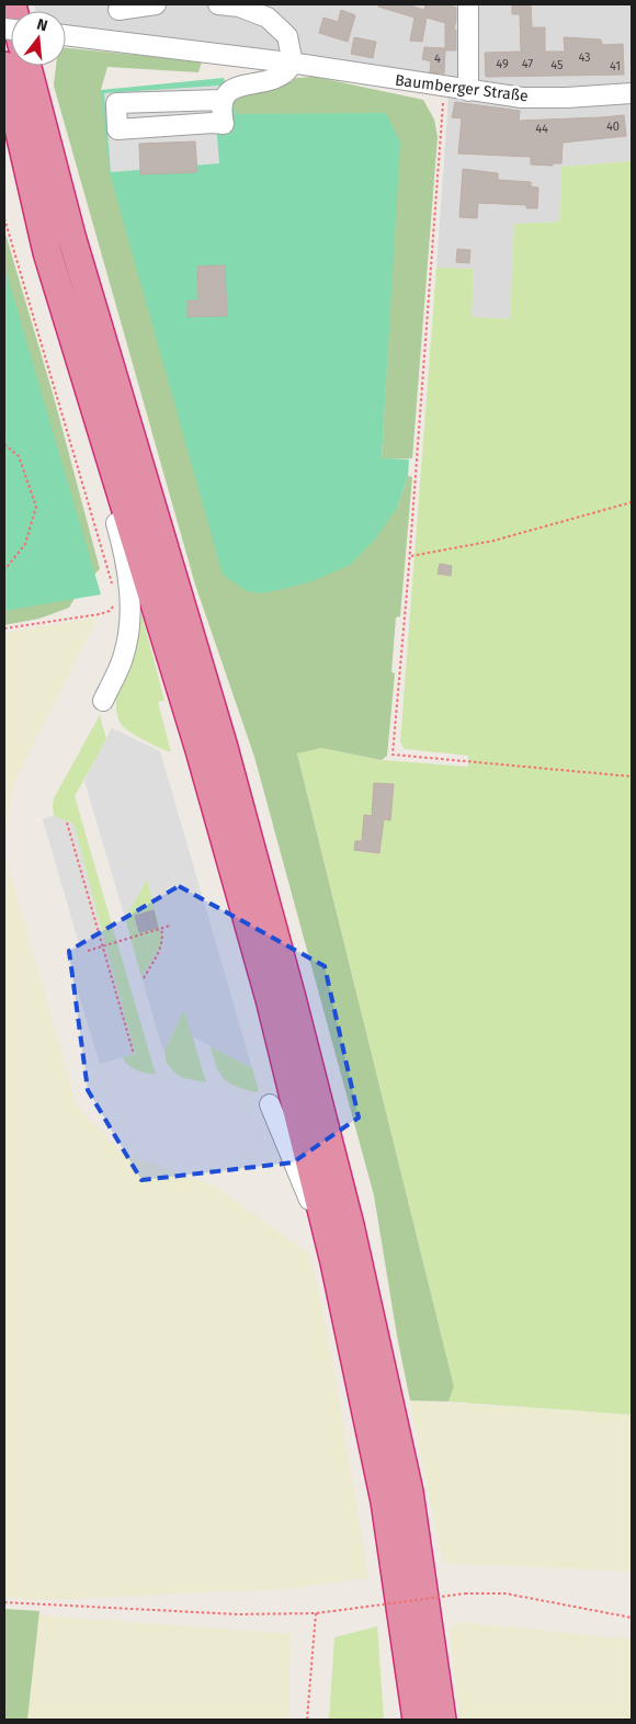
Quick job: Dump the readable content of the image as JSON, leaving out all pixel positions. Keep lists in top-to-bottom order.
{
  "streets": {
    "street": ["Baumberger Straße"]
  },
  "house_numbers": [
    "43",
    "4",
    "49",
    "47",
    "45",
    "41",
    "40",
    "44"
  ],
  "north": "top"
}
